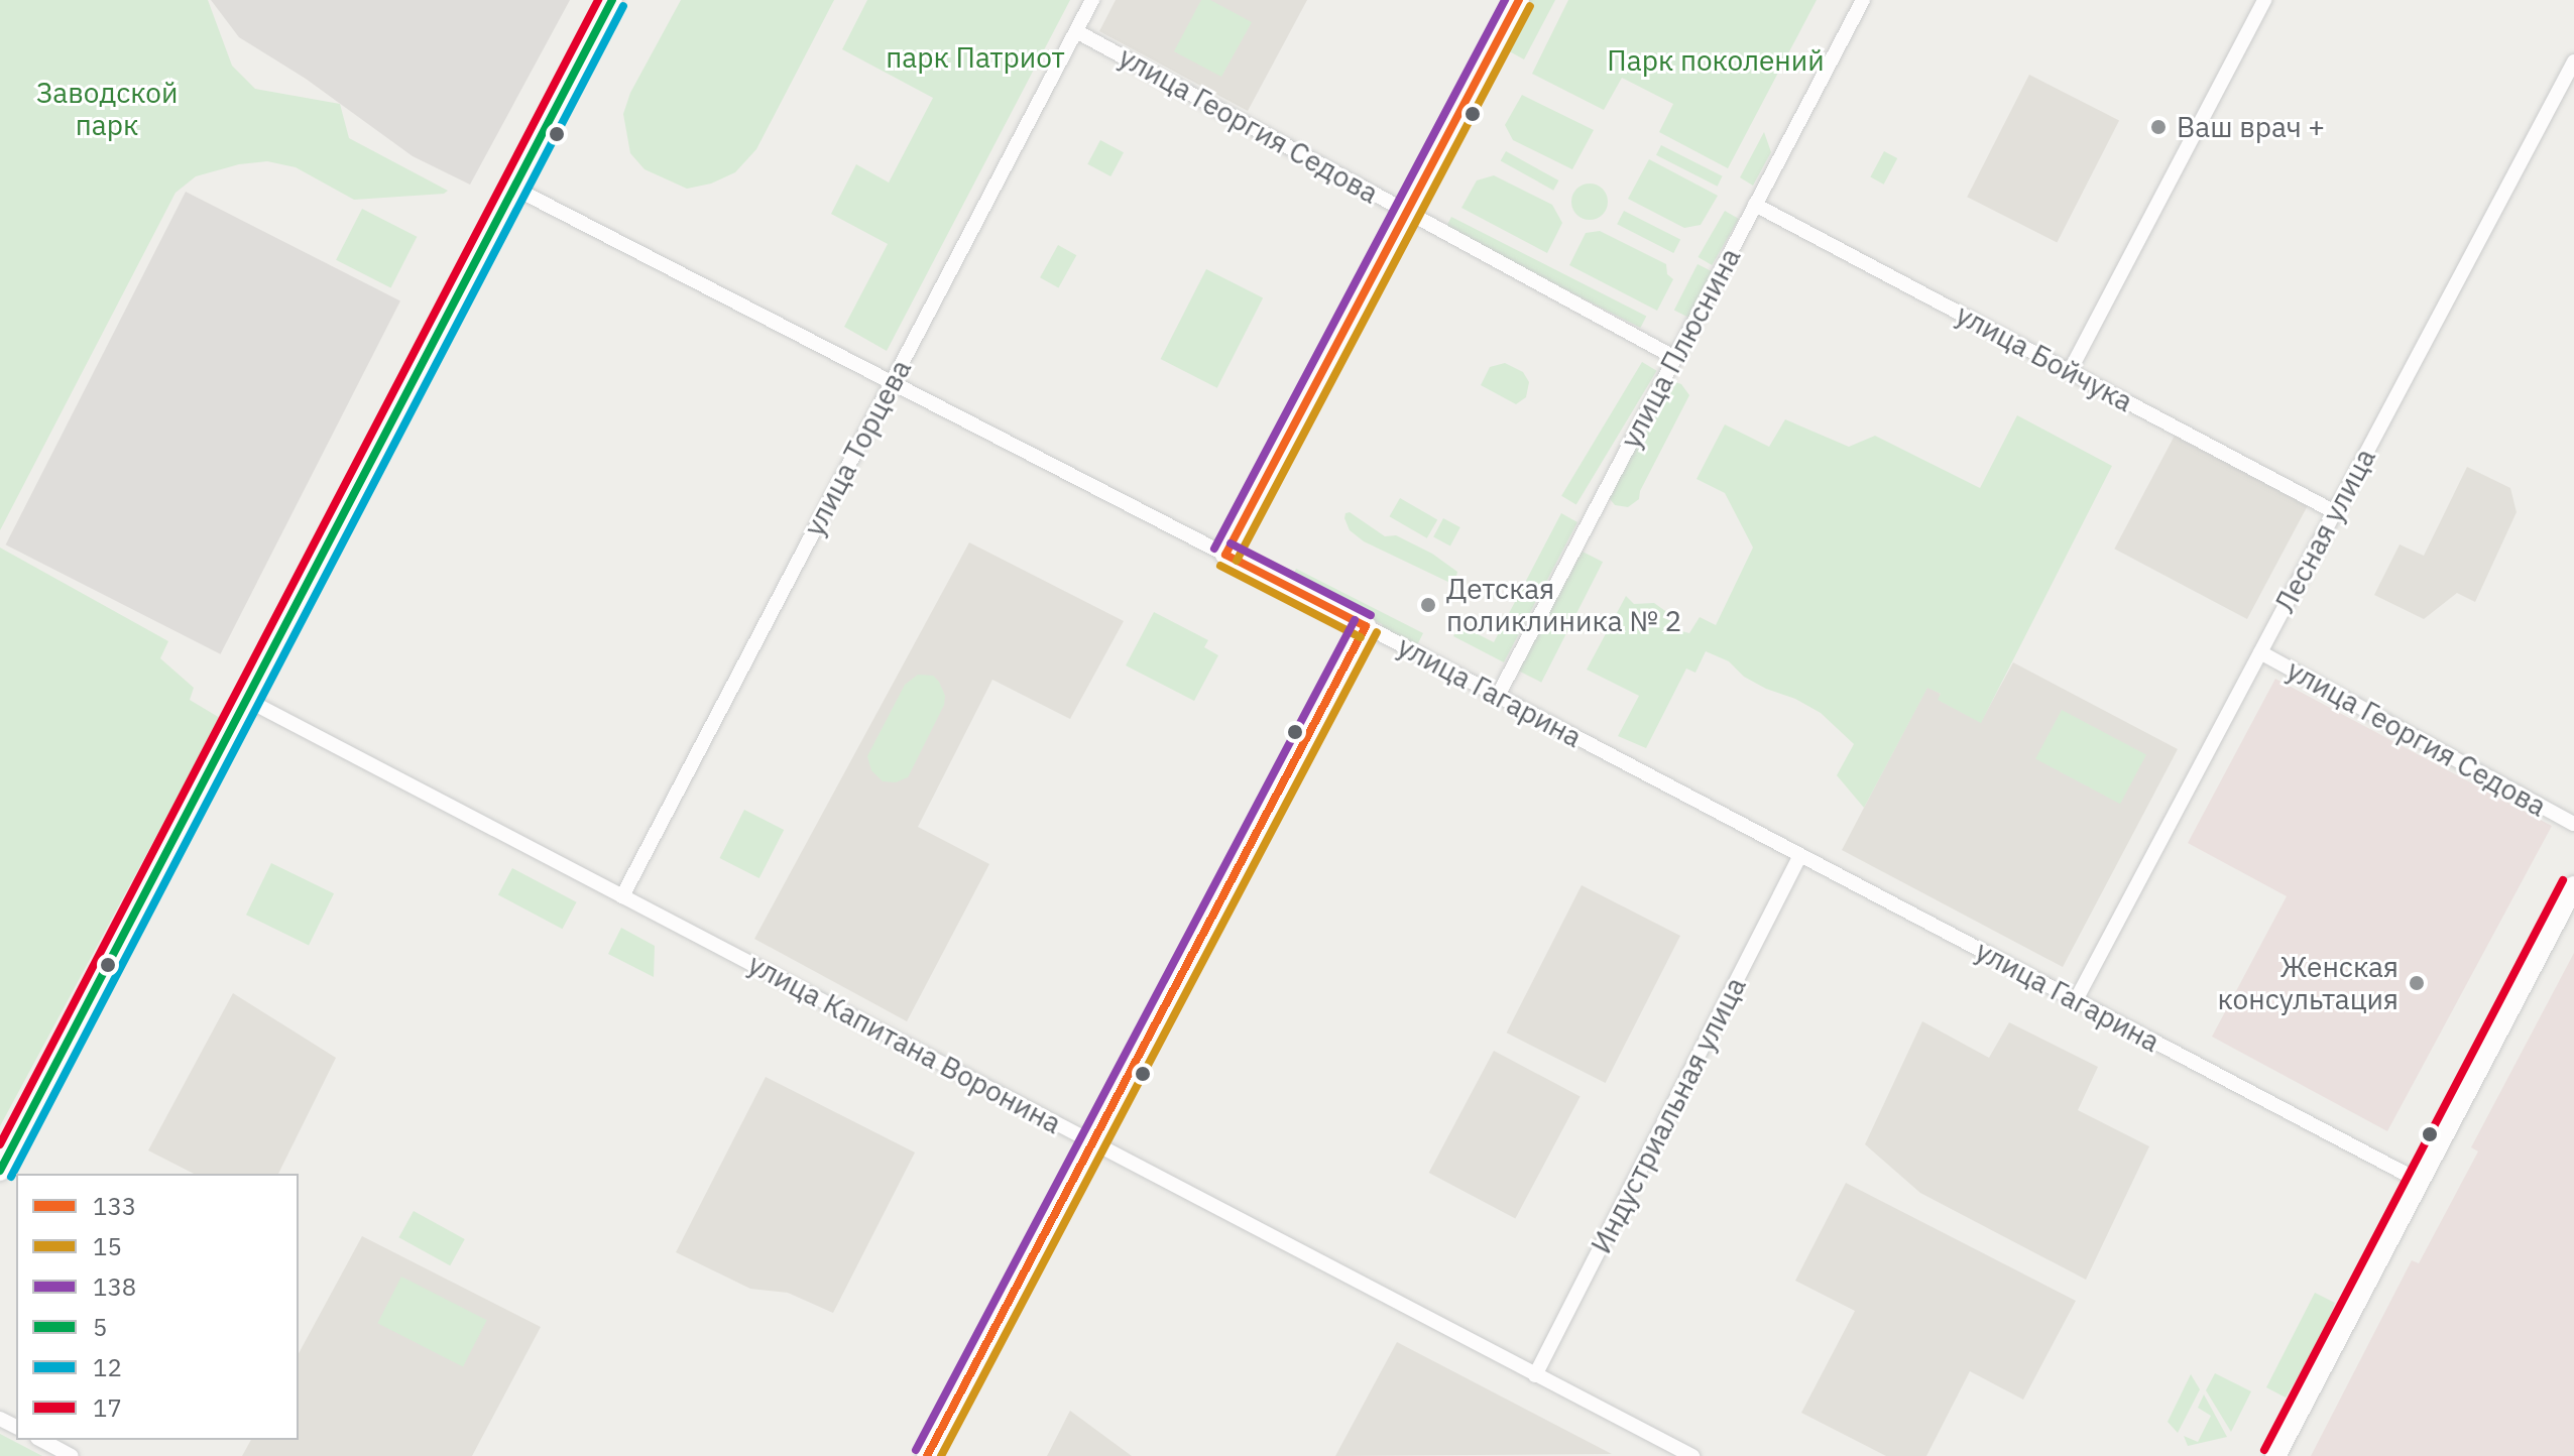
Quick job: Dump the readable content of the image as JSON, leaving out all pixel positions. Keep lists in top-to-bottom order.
{
  "streets": {
    "street": [
      "улица Георгия Седова",
      "улица Плюснина",
      "улица Бойчука",
      "улица Торцева",
      "Лесная улица",
      "улица Гагарина",
      "улица Капитана Воронина",
      "Индустриальная улица"
    ]
  },
  "crossings": [
    ["улица Георгия Седова", "улица Плюснина"],
    ["улица Георгия Седова", "улица Торцева"],
    ["улица Георгия Седова", "Лесная улица"],
    ["улица Плюснина", "улица Бойчука"],
    ["улица Плюснина", "улица Гагарина"],
    ["улица Бойчука", "Лесная улица"],
    ["улица Торцева", "улица Гагарина"],
    ["улица Торцева", "улица Капитана Воронина"],
    ["Лесная улица", "улица Гагарина"],
    ["улица Гагарина", "Индустриальная улица"],
    ["улица Капитана Воронина", "Индустриальная улица"]
  ],
  "parks": ["парк Патриот", "Парк поколений", "Заводской парк"],
  "places": ["Ваш врач +", "Детская поликлиника № 2", "Женская консультация"],
  "lines": [
    "transit line 133",
    "transit line 138",
    "transit line 5",
    "transit line 17",
    "transit line 15",
    "transit line 12"
  ],
  "legend": [
    "133",
    "15",
    "138",
    "5",
    "12",
    "17"
  ]
}
